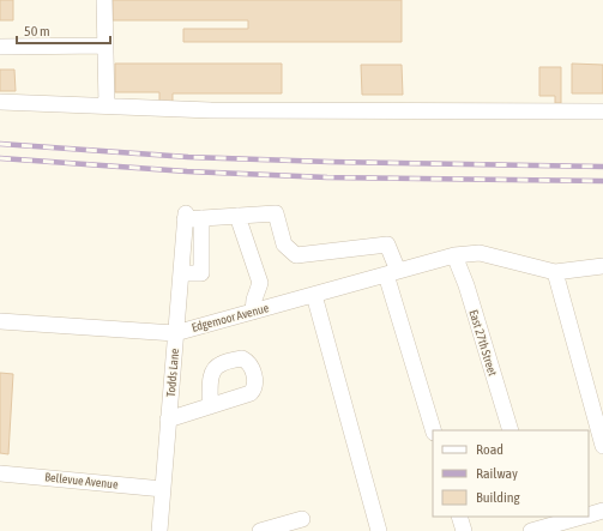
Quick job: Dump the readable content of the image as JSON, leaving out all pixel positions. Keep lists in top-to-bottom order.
{
  "streets": {
    "street": [
      "Edgemoor Avenue",
      "East 27th Street",
      "Todds Lane",
      "Bellevue Avenue"
    ]
  },
  "crossings": [
    ["Edgemoor Avenue", "East 27th Street"],
    ["Edgemoor Avenue", "Todds Lane"],
    ["Todds Lane", "Bellevue Avenue"]
  ],
  "legend": ["Road", "Railway", "Building"],
  "scale_bar": "50 m"
}
